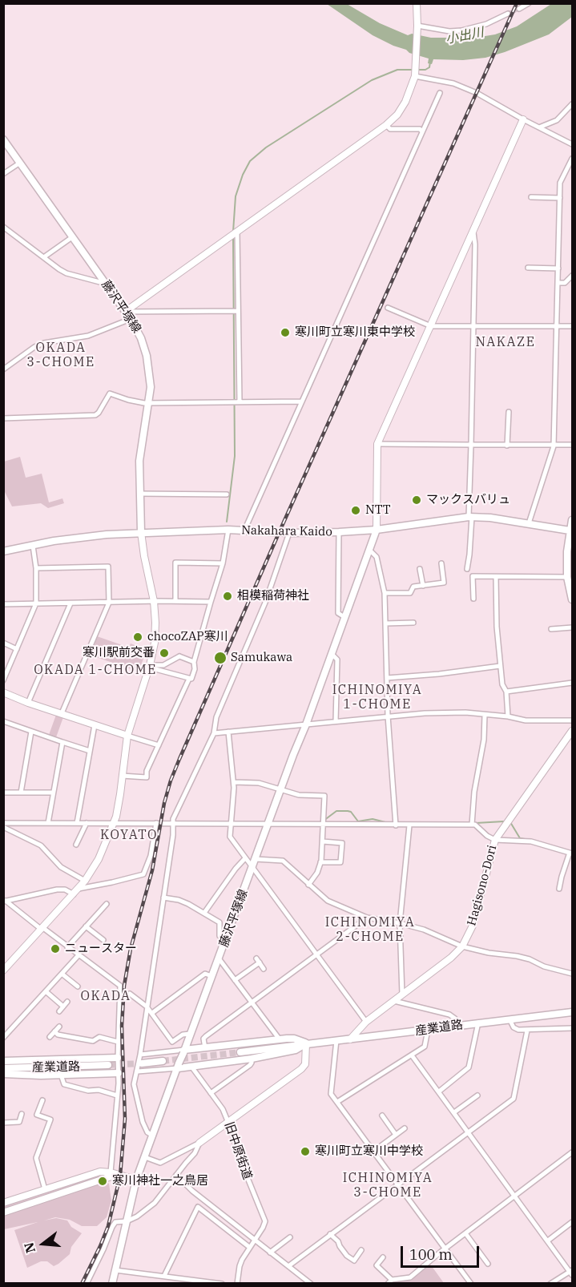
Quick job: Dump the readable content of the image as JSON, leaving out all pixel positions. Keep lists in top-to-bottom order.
{
  "streets": {
    "main road": ["藤沢平塚線", "Nakahara Kaido", "産業道路"],
    "street": ["Hagisono-Dori", "旧中原街道"]
  },
  "crossings": [
    ["藤沢平塚線", "Nakahara Kaido"],
    ["Hagisono-Dori", "産業道路"]
  ],
  "districts": [
    "NAKAZE",
    "OKADA 3-CHOME",
    "OKADA 1-CHOME",
    "ICHINOMIYA 1-CHOME",
    "KOYATO",
    "ICHINOMIYA 2-CHOME",
    "OKADA",
    "ICHINOMIYA 3-CHOME"
  ],
  "water": ["小出川"],
  "places": [
    "寒川町立寒川東中学校",
    "マックスバリュ",
    "NTT",
    "相模稲荷神社",
    "chocoZAP寒川",
    "寒川駅前交番",
    "Samukawa",
    "ニュースター",
    "寒川町立寒川中学校",
    "寒川神社一之鳥居"
  ],
  "scale_bar": "100 m",
  "north": "left"
}
